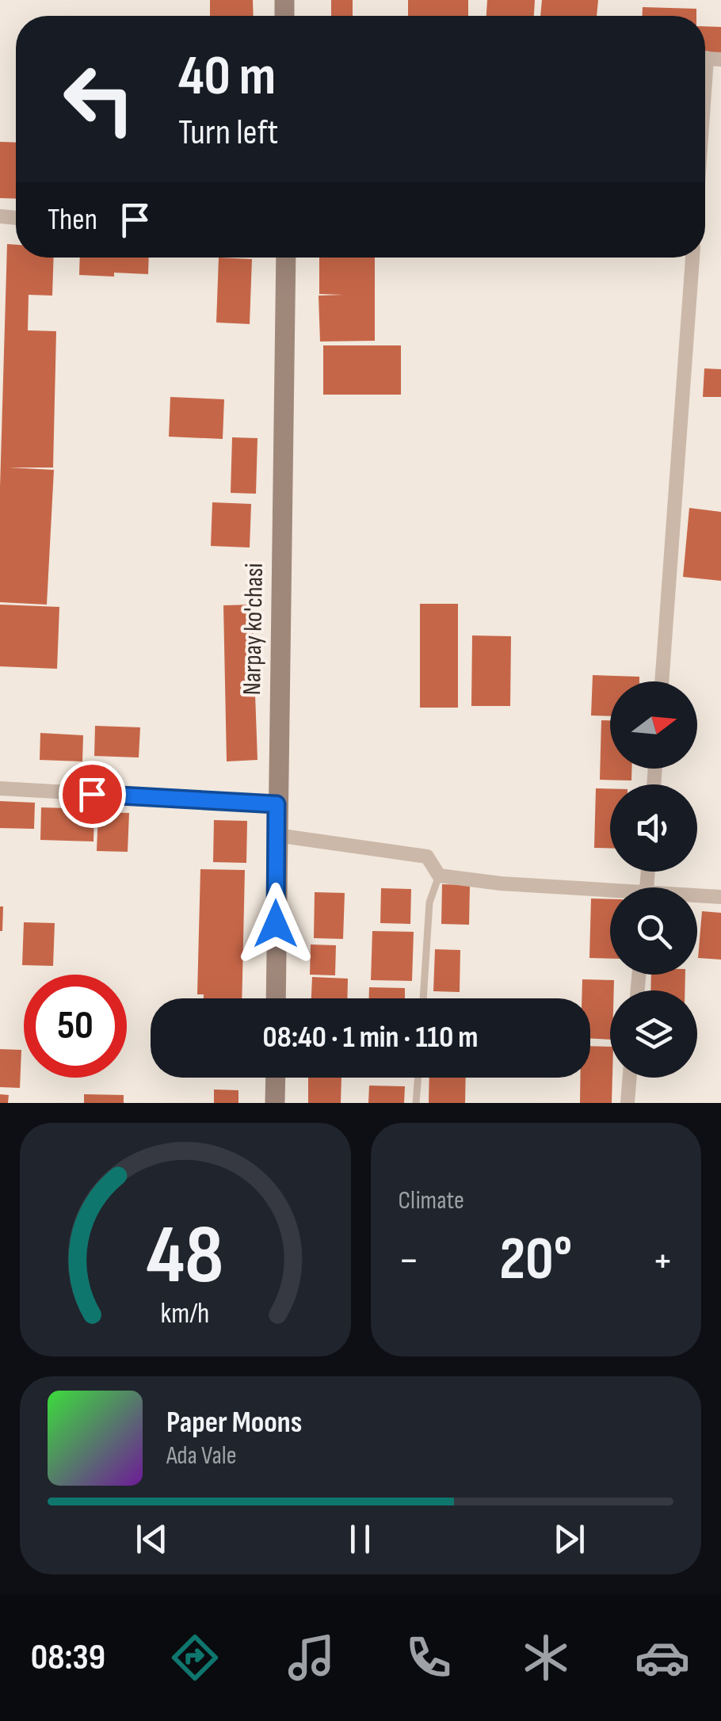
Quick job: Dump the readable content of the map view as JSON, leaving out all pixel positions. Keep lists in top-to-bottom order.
{
  "streets": {
    "main road": ["Narpay ko'chasi"]
  },
  "north": "right",
  "page": {
    "turn": ["40 m", "Turn left"],
    "then": "Then",
    "limit": "50",
    "trip": "08:40 · 1 min · 110 m",
    "tile": "Climate",
    "heat": ["−", "20°", "+"],
    "song": ["Paper Moons", "Ada Vale"],
    "tabs": "08:39",
    "gauge": ["48", "km/h"]
  }
}
